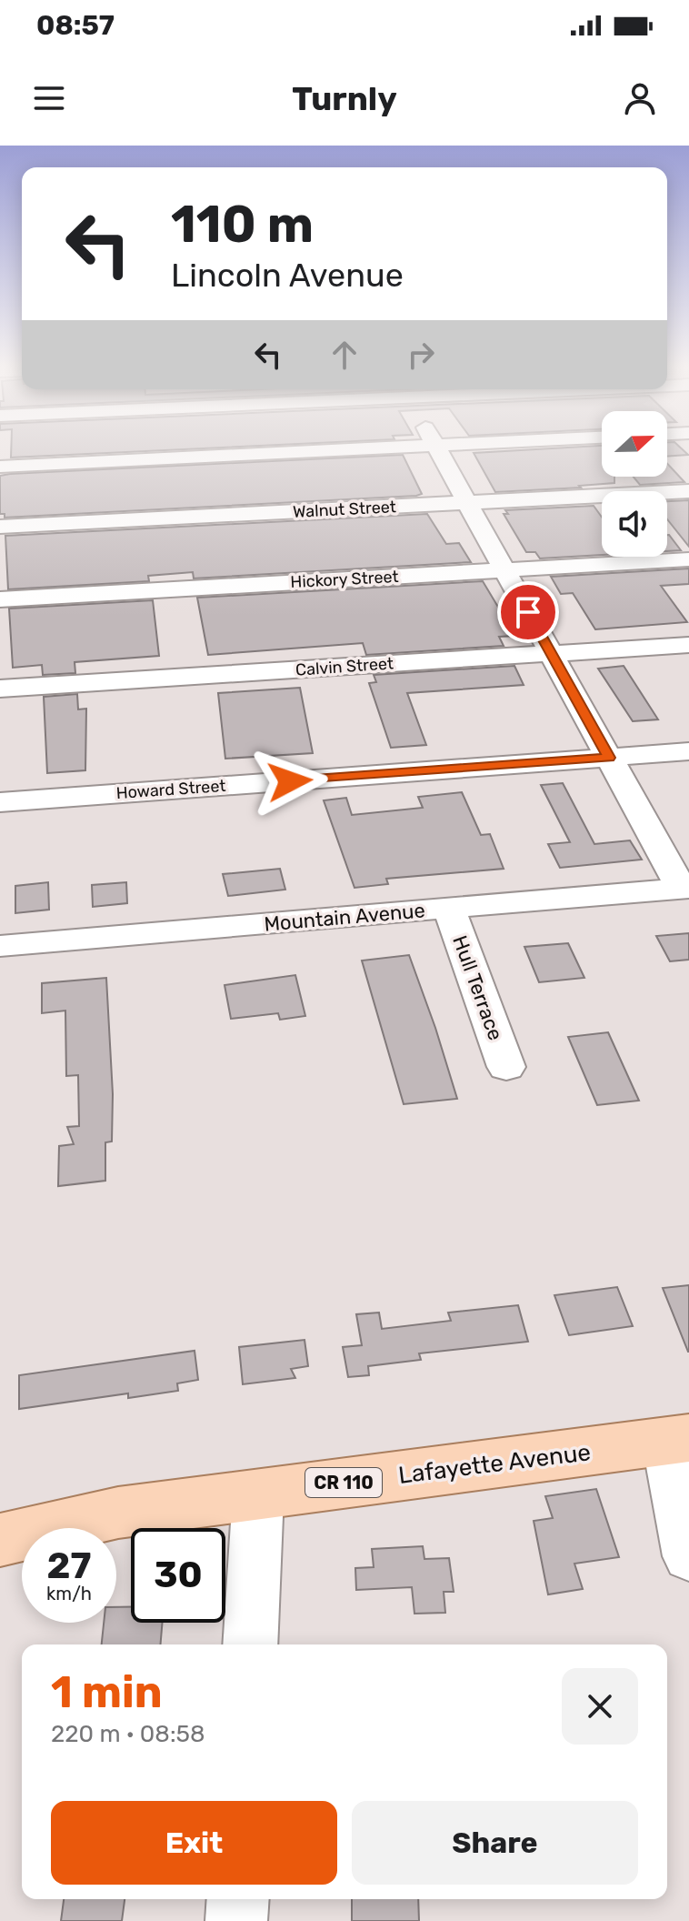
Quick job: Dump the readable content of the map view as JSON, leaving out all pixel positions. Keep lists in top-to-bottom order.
{
  "streets": {
    "main road": ["Lafayette Avenue", "CR 110"],
    "street": [
      "Walnut Street",
      "Hickory Street",
      "Calvin Street",
      "Howard Street",
      "Mountain Avenue",
      "Hull Terrace"
    ]
  },
  "crossings": [
    ["Mountain Avenue", "Hull Terrace"]
  ],
  "north": "right",
  "page": {
    "status": "08:57",
    "header": "Turnly",
    "turn": ["110 m", "Lincoln Avenue"],
    "speed": "27 km/h",
    "limit": "30",
    "heading": ["1 min", "220 m · 08:58"],
    "buttons": ["Exit", "Share"]
  }
}
